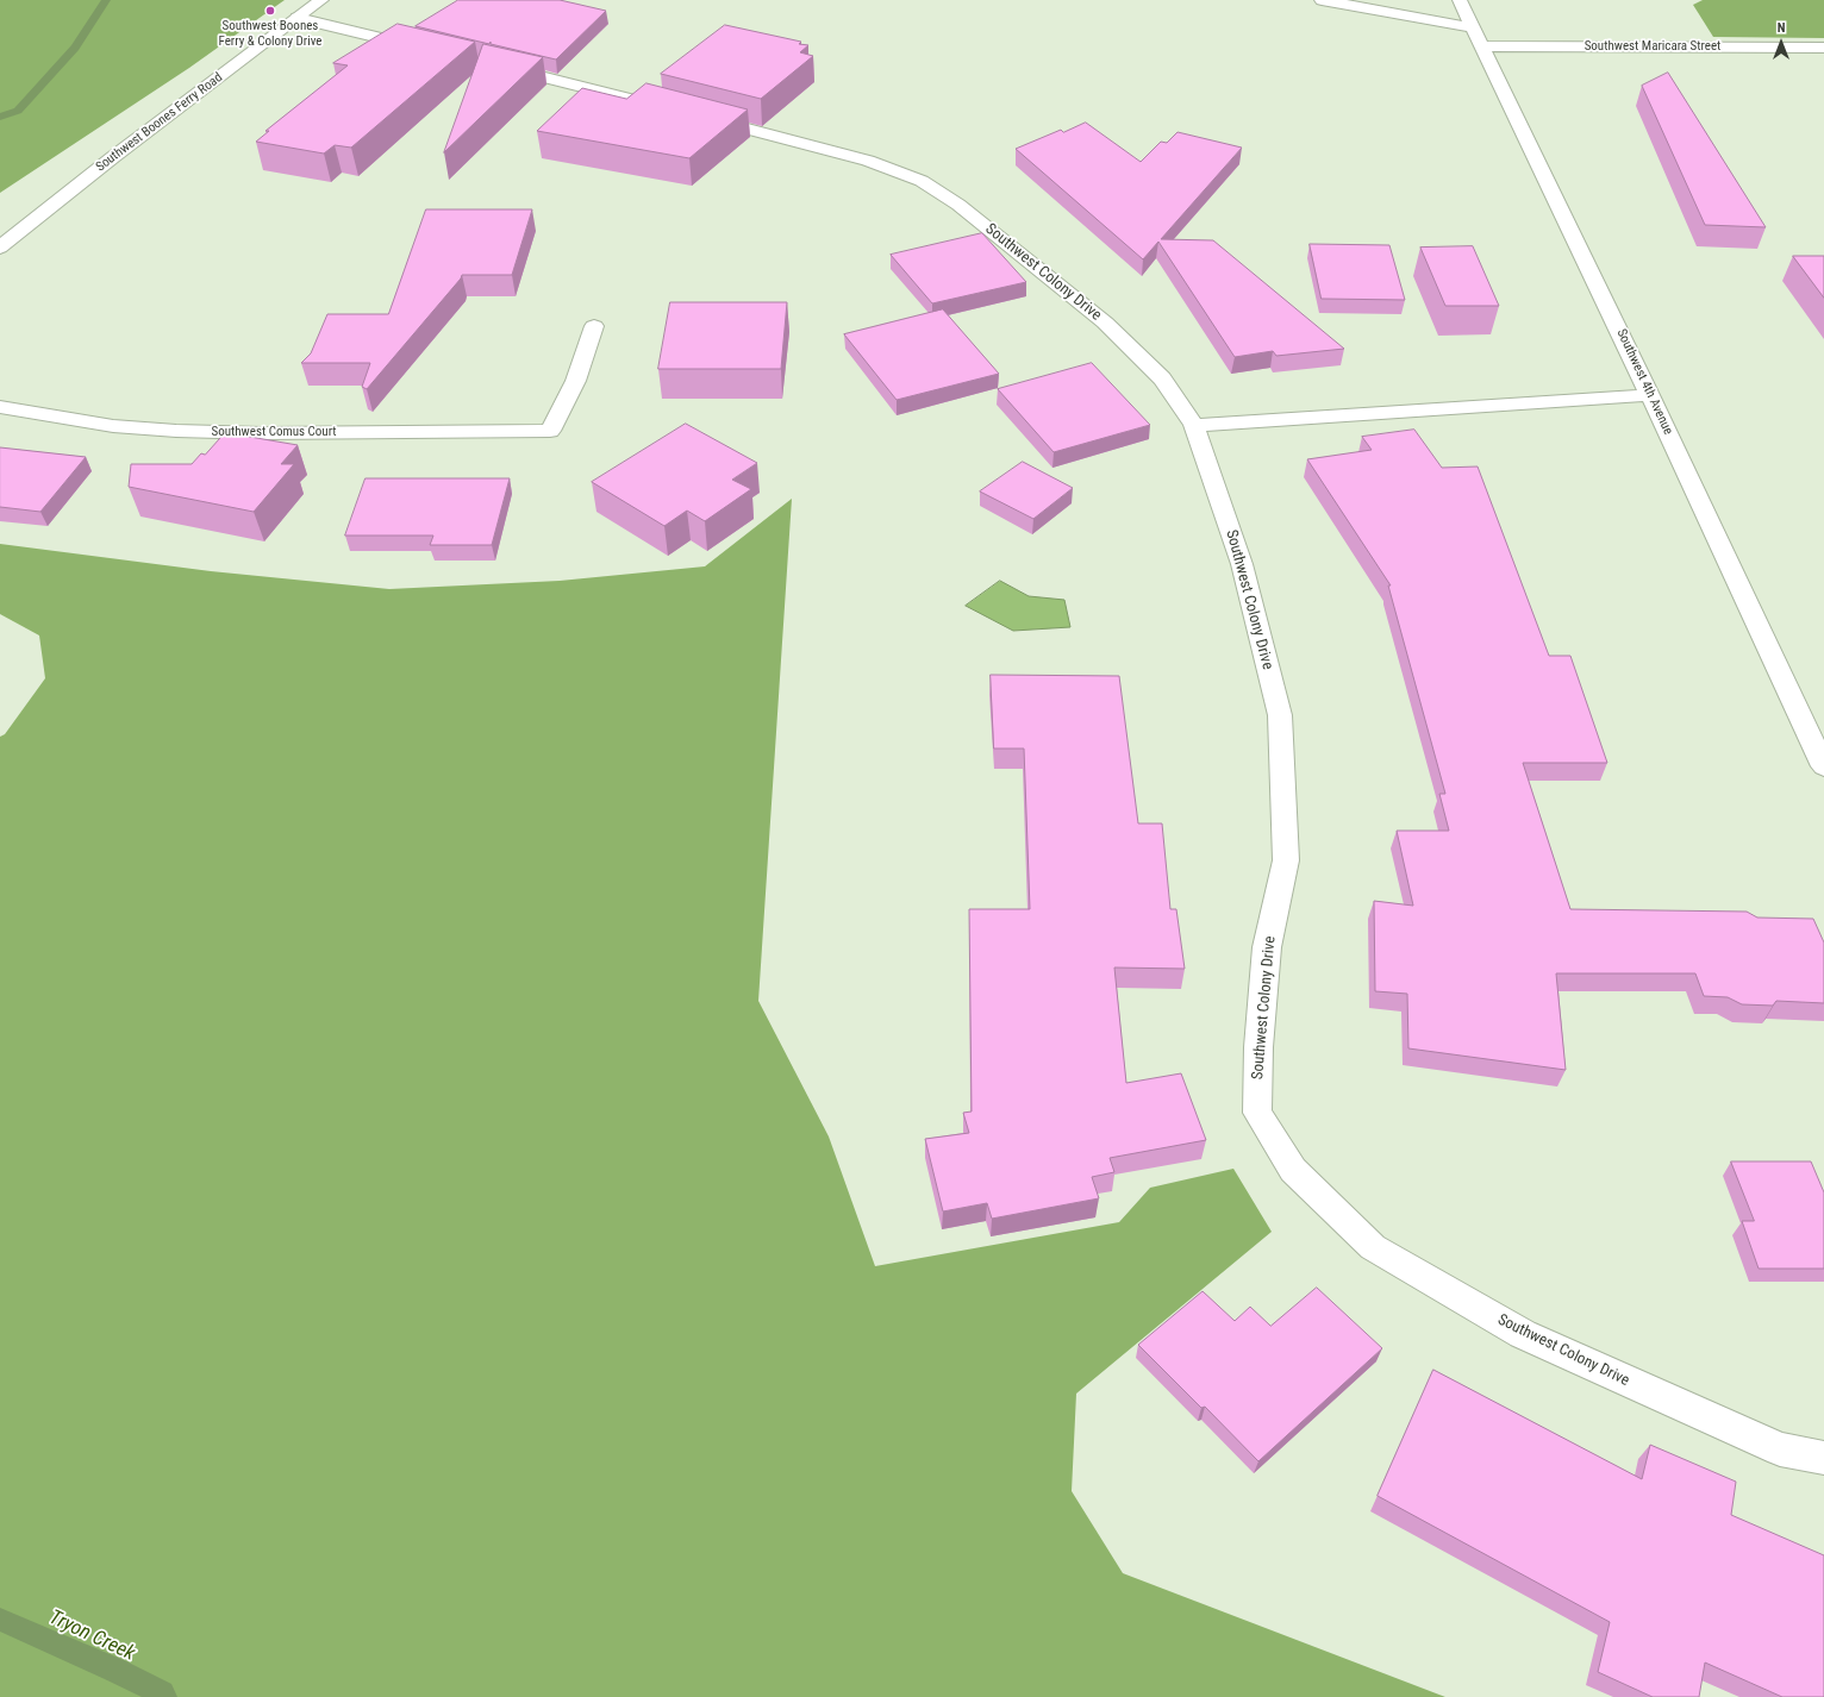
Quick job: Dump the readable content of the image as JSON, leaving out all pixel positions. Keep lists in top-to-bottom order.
{
  "streets": {
    "street": [
      "Southwest Maricara Street",
      "Southwest Boones Ferry Road",
      "Southwest Colony Drive",
      "Southwest 4th Avenue",
      "Southwest Comus Court"
    ]
  },
  "crossings": [
    ["Southwest Maricara Street", "Southwest 4th Avenue"]
  ],
  "water": ["Tryon Creek"],
  "places": ["Southwest Boones Ferry & Colony Drive"],
  "north": "top"
}
